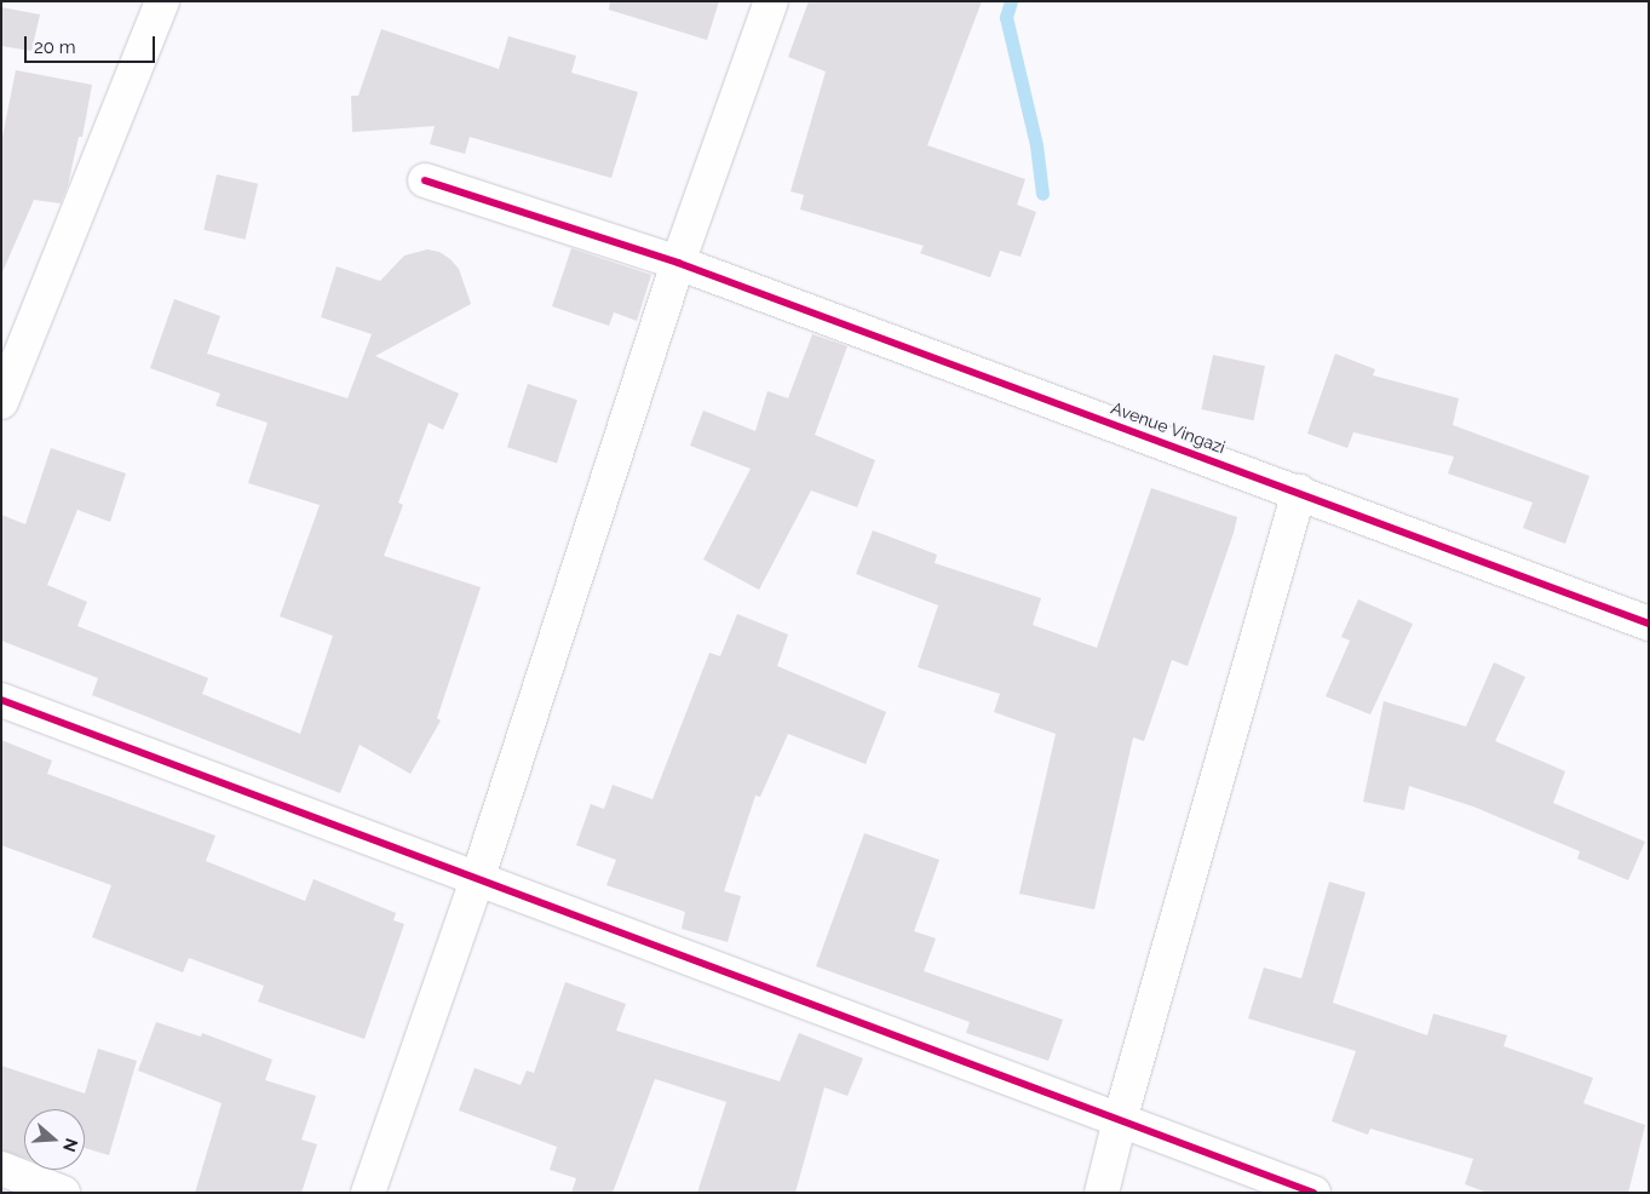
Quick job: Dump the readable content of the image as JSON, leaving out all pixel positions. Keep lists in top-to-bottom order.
{
  "streets": {
    "street": ["Avenue Vingazi"]
  },
  "scale_bar": "20 m",
  "north": "right"
}
